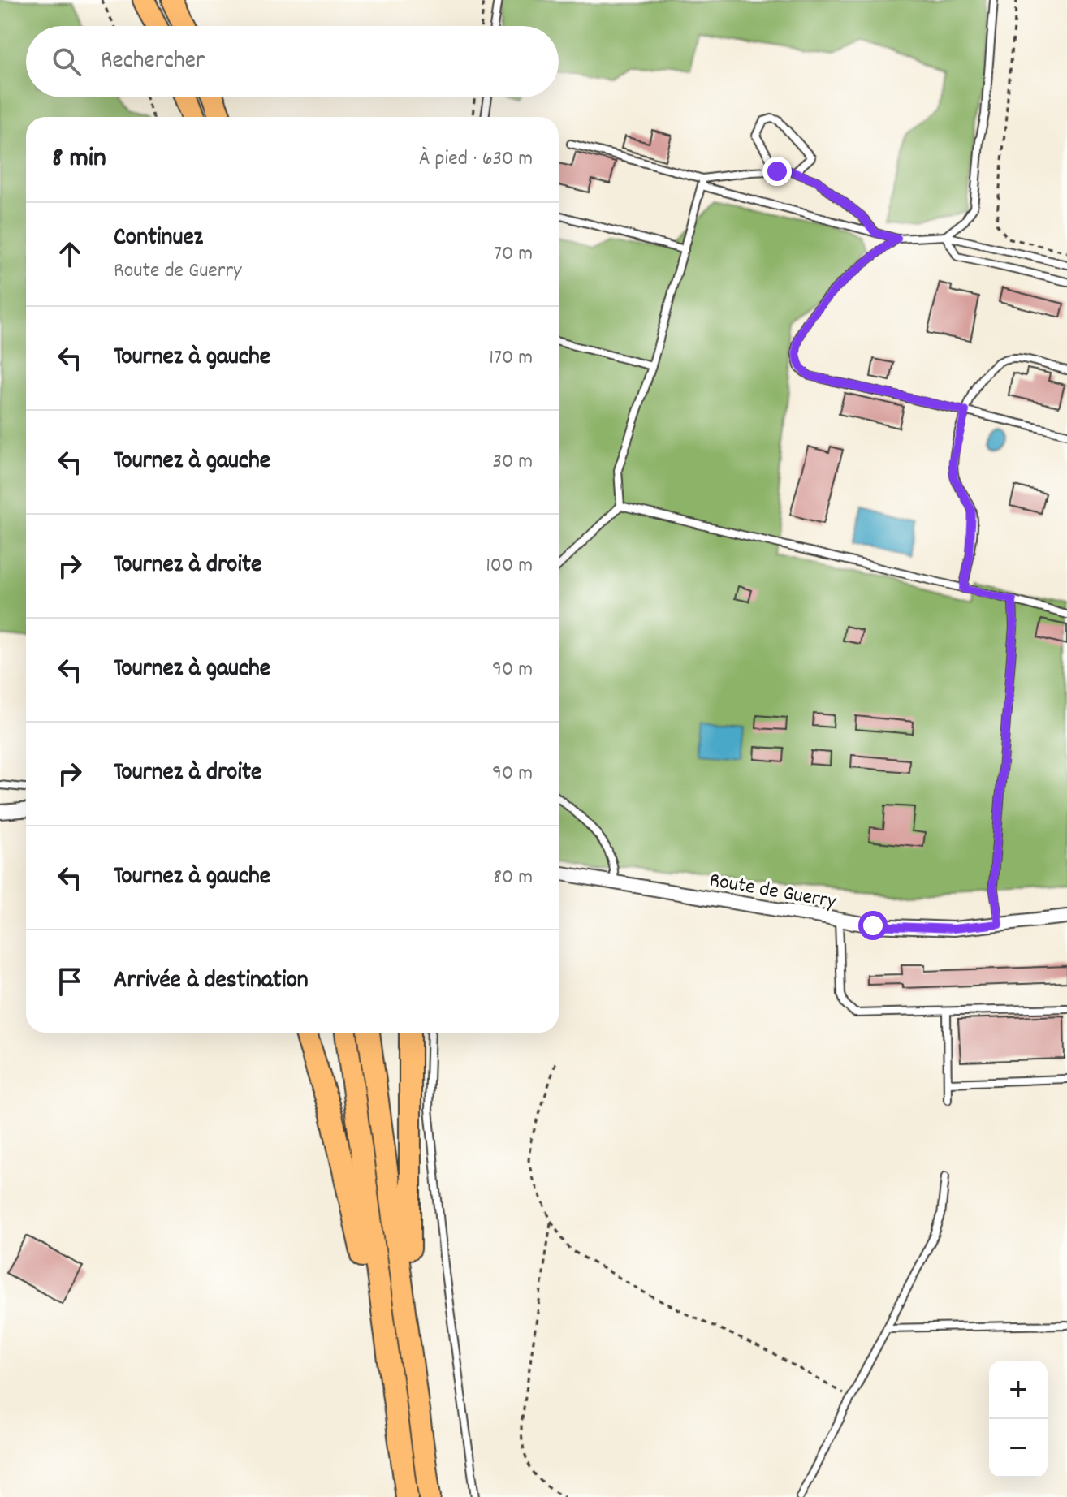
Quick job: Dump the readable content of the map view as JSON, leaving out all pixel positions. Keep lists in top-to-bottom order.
{
  "streets": {
    "street": ["Route de Guerry"]
  },
  "page": {
    "search": "Rechercher",
    "heading": ["8 min", "À pied · 630 m"],
    "list": [
      ["Continuez", "Route de Guerry", "70 m"],
      ["Tournez à gauche", "170 m"],
      ["Tournez à gauche", "30 m"],
      ["Tournez à droite", "100 m"],
      ["Tournez à gauche", "90 m"],
      ["Tournez à droite", "90 m"],
      ["Tournez à gauche", "80 m"],
      "Arrivée à destination"
    ],
    "map_buttons": ["+", "−"]
  }
}
